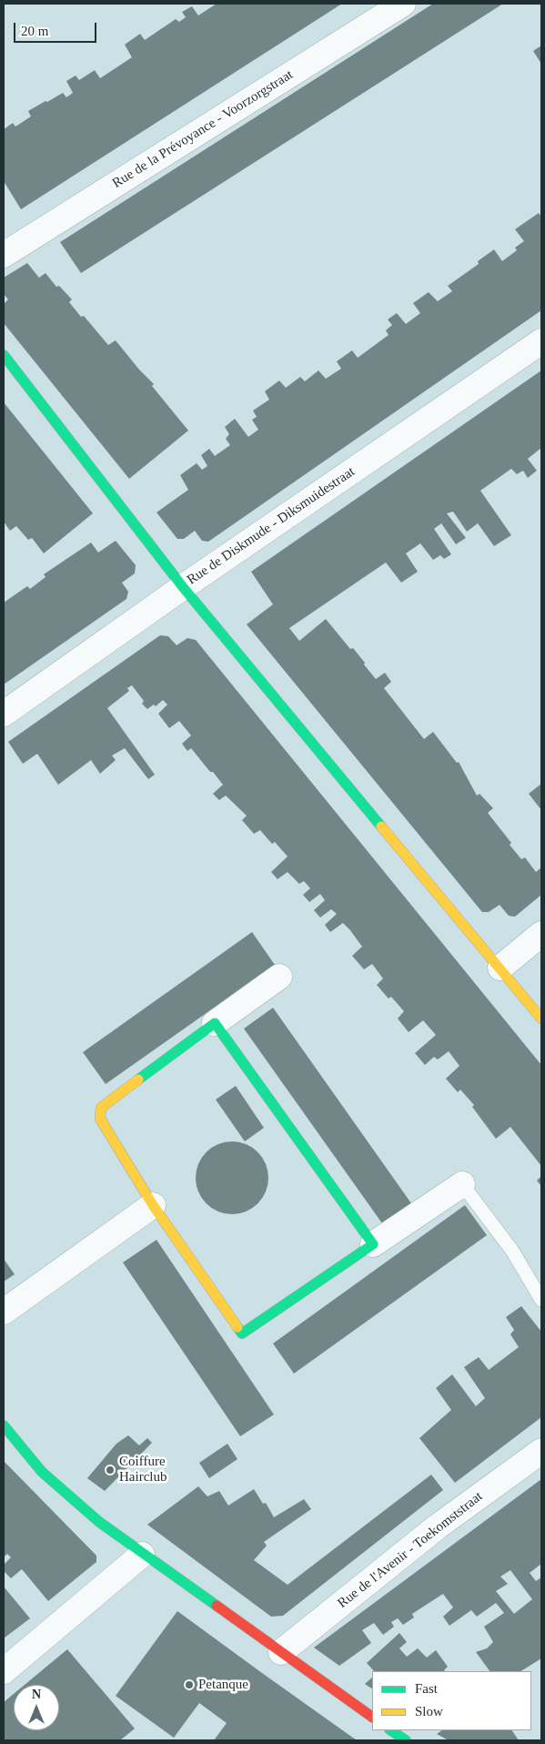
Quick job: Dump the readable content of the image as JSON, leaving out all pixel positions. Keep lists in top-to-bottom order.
{
  "streets": {
    "street": ["Rue de la Prévoyance - Voorzorgstraat", "Rue de Diskmude - Diksmuidestraat", "Rue de l'Avenir - Toekomststraat"]
  },
  "places": ["Coiffure Hairclub", "Petanque"],
  "legend": ["Fast", "Slow"],
  "scale_bar": "20 m",
  "north": "top"
}
